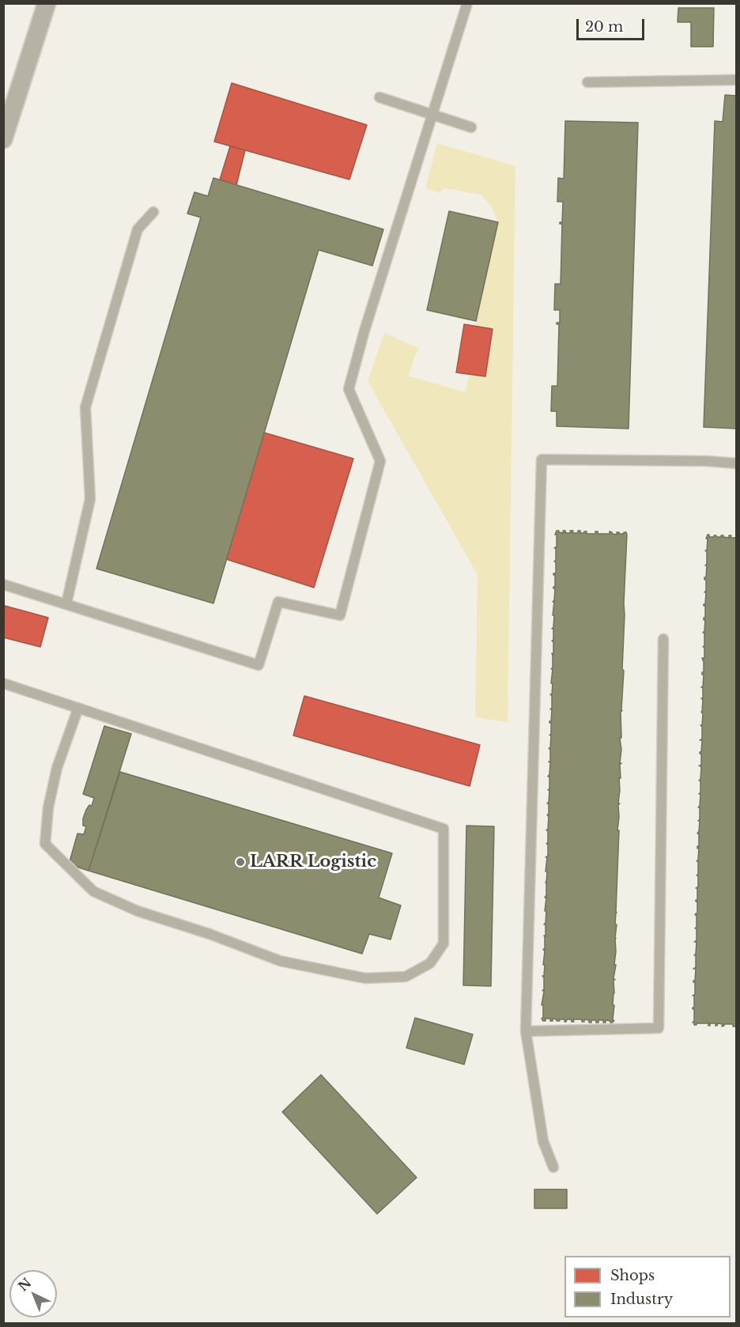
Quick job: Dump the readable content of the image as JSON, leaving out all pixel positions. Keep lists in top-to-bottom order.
{
  "places": ["LARR Logistic"],
  "legend": ["Shops", "Industry"],
  "scale_bar": "20 m",
  "north": "top left"
}
